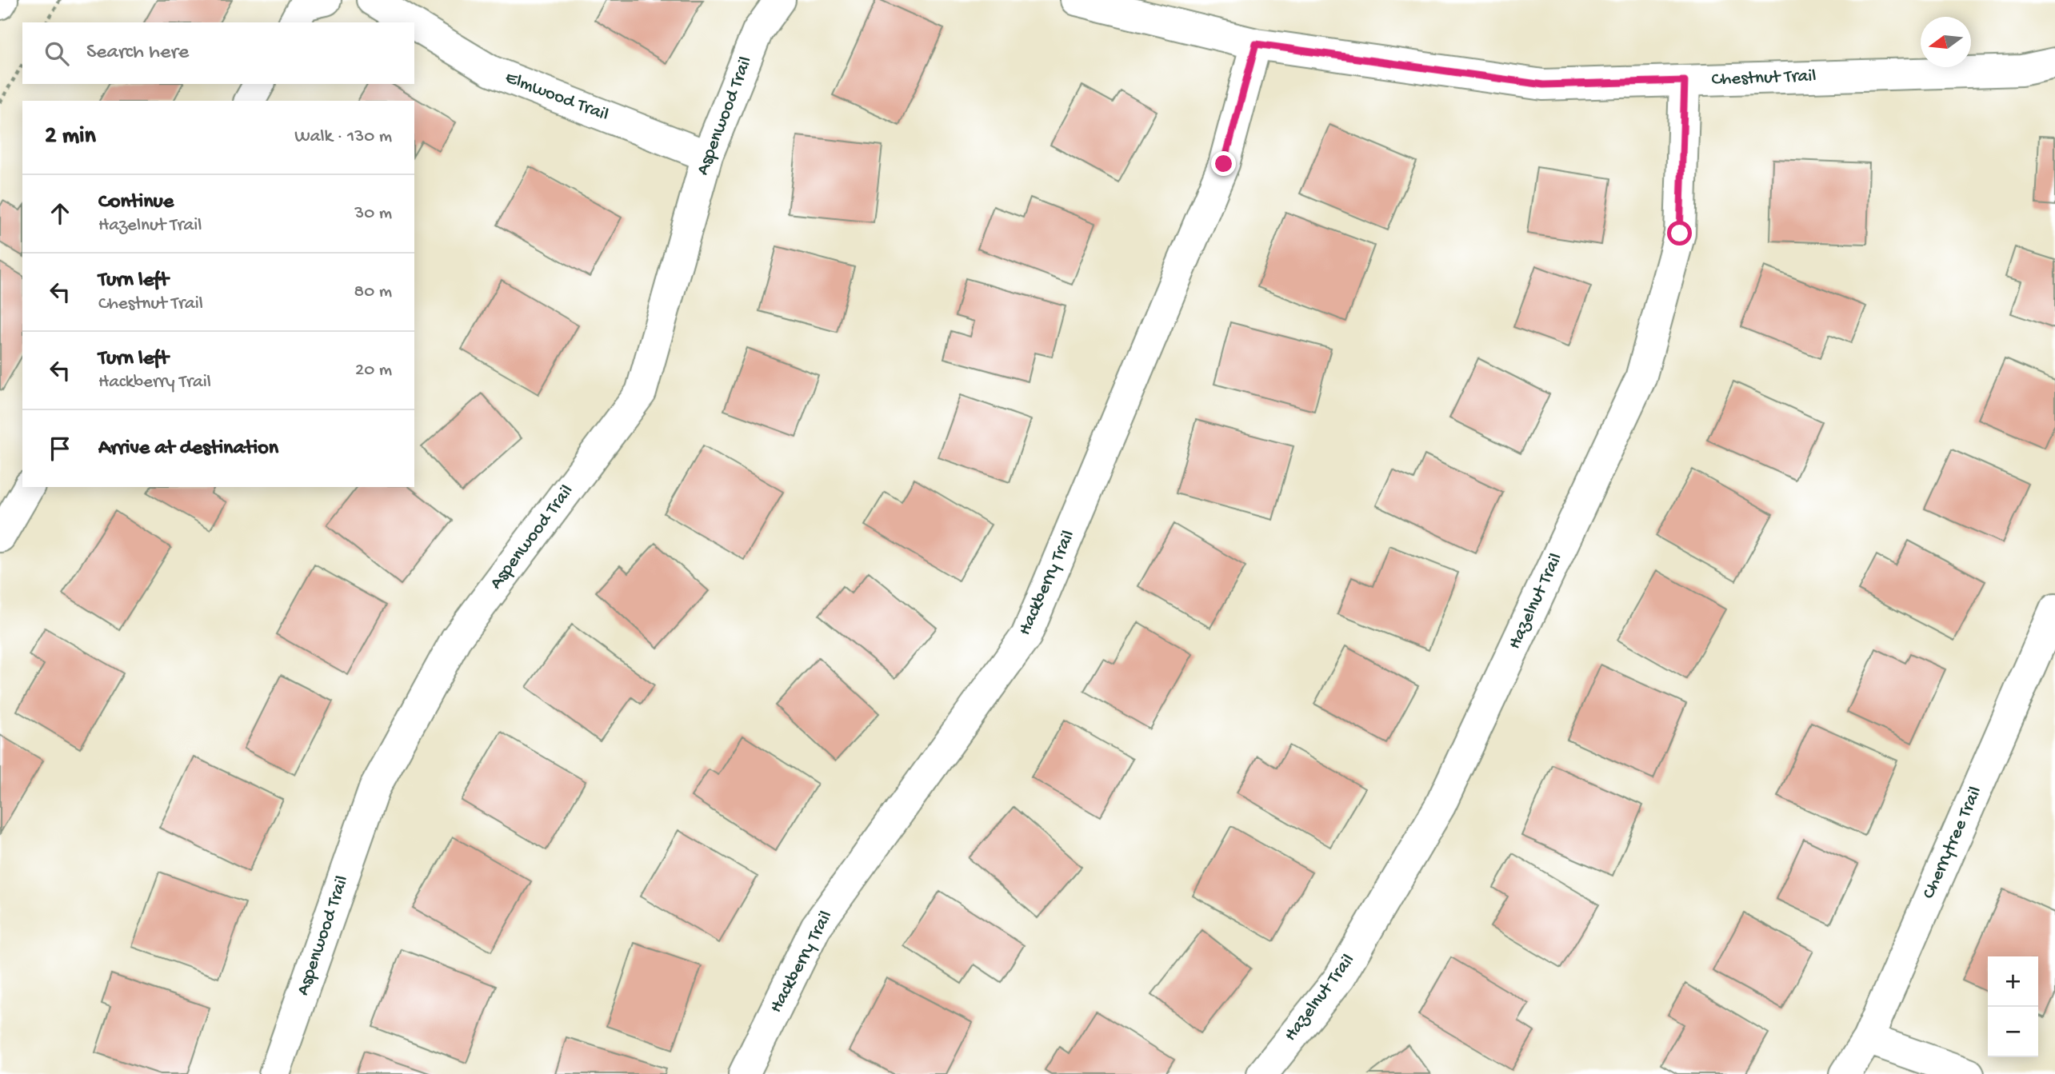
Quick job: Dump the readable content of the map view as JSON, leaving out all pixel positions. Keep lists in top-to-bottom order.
{
  "streets": {
    "street": [
      "Chestnut Trail",
      "Elmwood Trail",
      "Aspenwood Trail",
      "Hackberry Trail",
      "Hazelnut Trail",
      "Cherrytree Trail"
    ]
  },
  "crossings": [
    ["Chestnut Trail", "Hackberry Trail"],
    ["Chestnut Trail", "Hazelnut Trail"],
    ["Elmwood Trail", "Aspenwood Trail"]
  ],
  "north": "left",
  "page": {
    "search": "Search here",
    "heading": ["2 min", "Walk · 130 m"],
    "list": [
      ["Continue", "Hazelnut Trail", "30 m"],
      ["Turn left", "Chestnut Trail", "80 m"],
      ["Turn left", "Hackberry Trail", "20 m"],
      "Arrive at destination"
    ],
    "map_buttons": ["+", "−"]
  }
}
